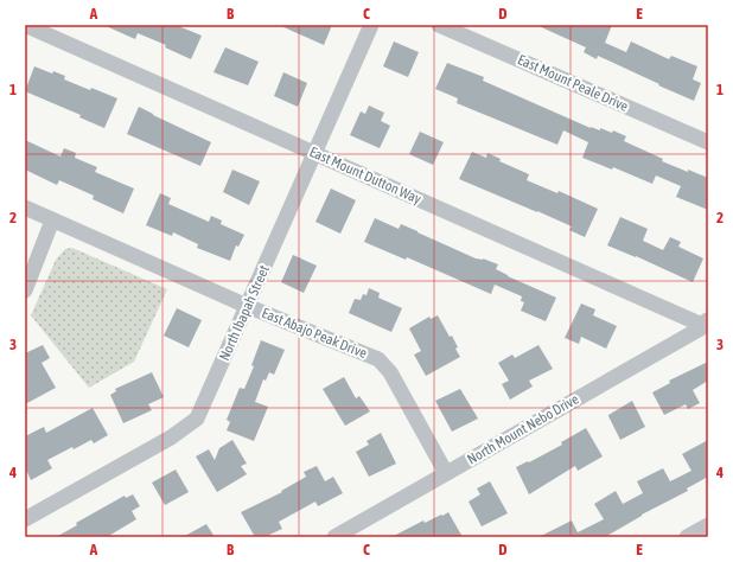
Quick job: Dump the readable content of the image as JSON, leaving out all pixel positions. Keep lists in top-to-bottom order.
{
  "streets": {
    "street": [
      "East Mount Peale Drive",
      "East Mount Dutton Way",
      "North Ibapah Street",
      "East Abajo Peak Drive",
      "North Mount Nebo Drive"
    ]
  },
  "crossings": [
    ["East Mount Dutton Way", "North Ibapah Street"],
    ["East Mount Dutton Way", "North Mount Nebo Drive"],
    ["North Ibapah Street", "East Abajo Peak Drive"],
    ["East Abajo Peak Drive", "North Mount Nebo Drive"]
  ],
  "grid": {
    "columns": [
      "A",
      "B",
      "C",
      "D",
      "E"
    ],
    "rows": [
      "1",
      "2",
      "3",
      "4"
    ]
  }
}
